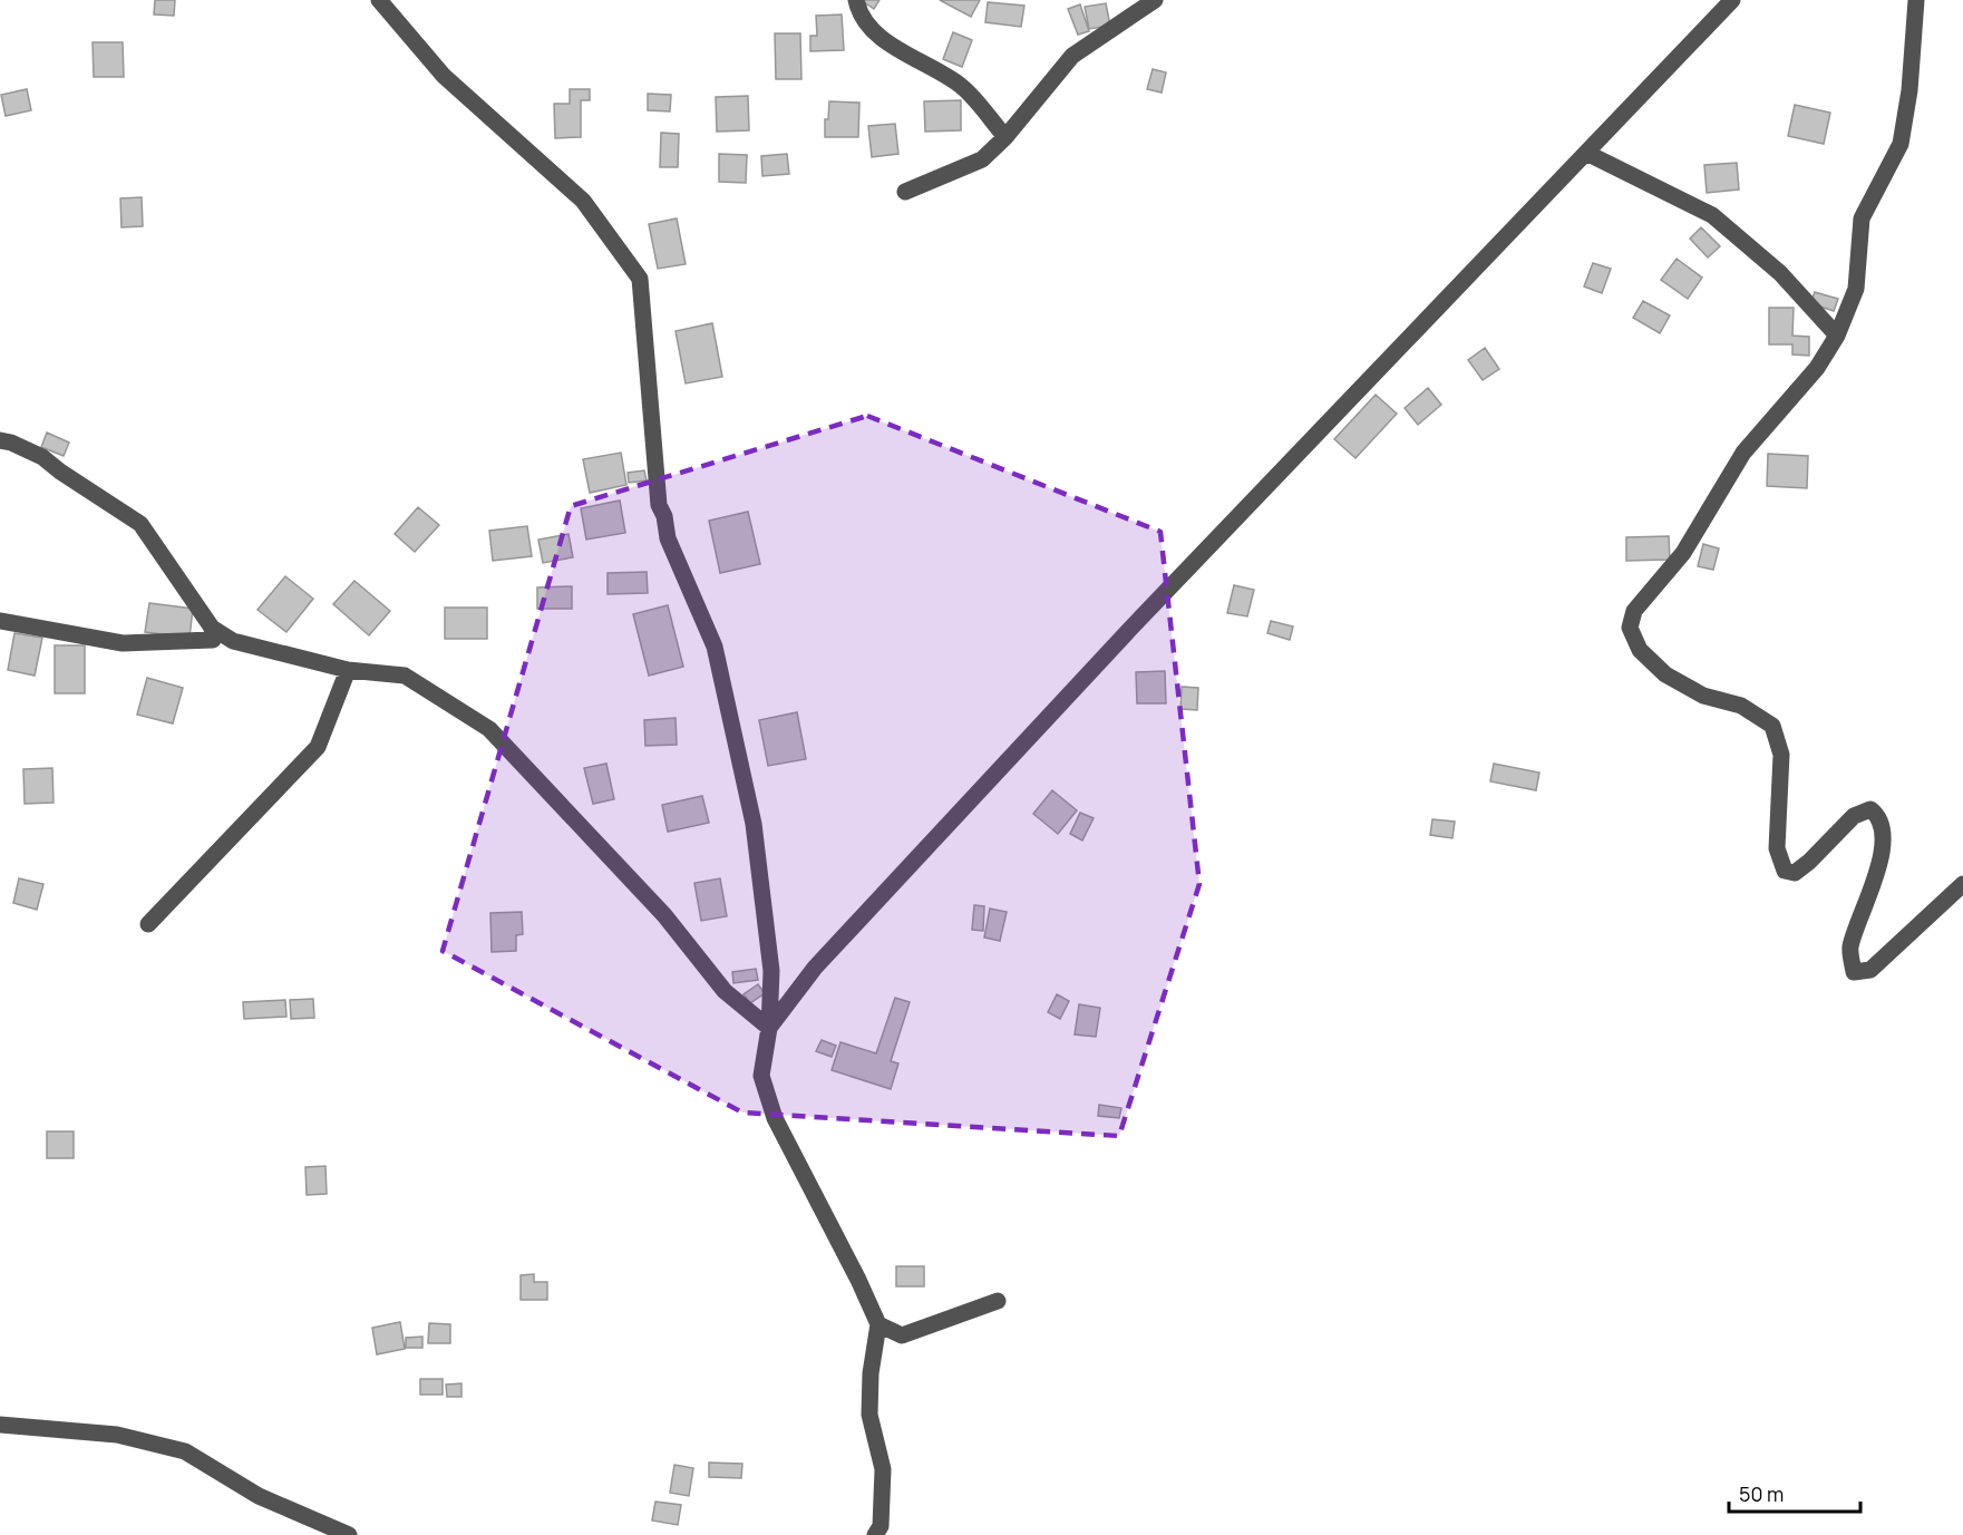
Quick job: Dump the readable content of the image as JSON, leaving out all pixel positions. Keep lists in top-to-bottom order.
{
  "scale_bar": "50 m"
}
